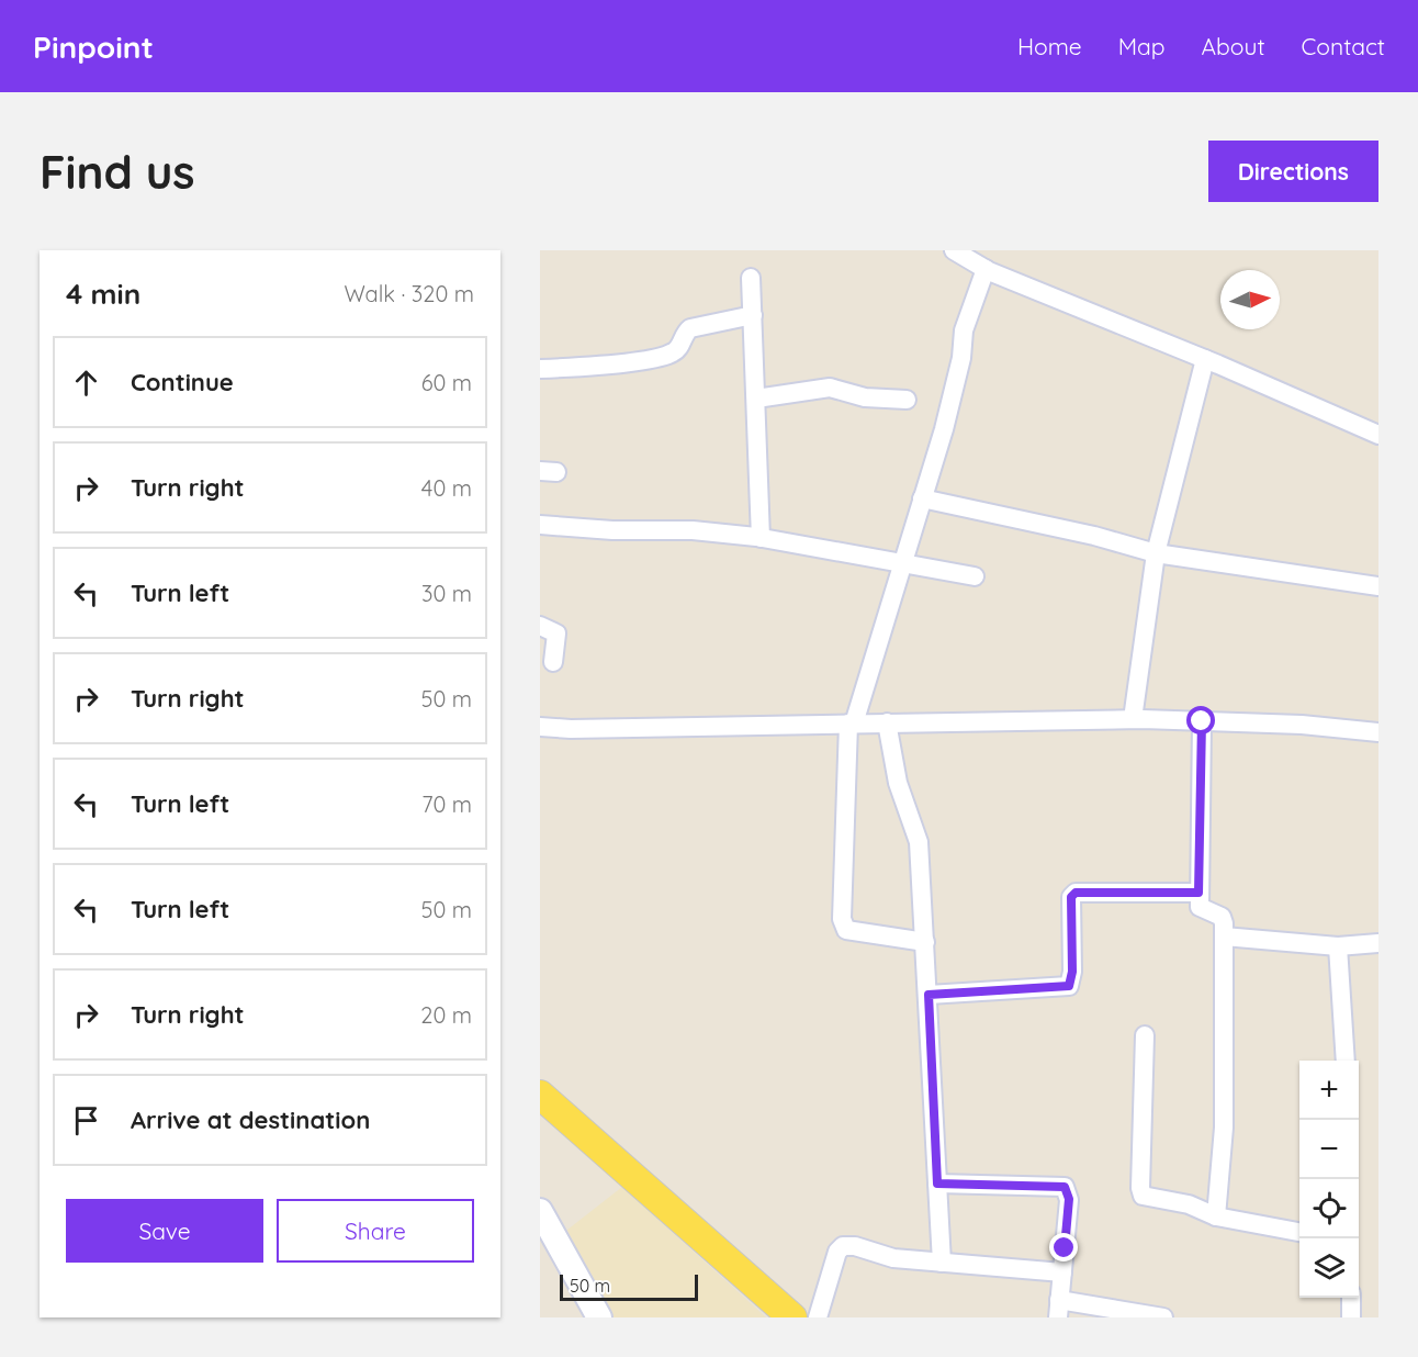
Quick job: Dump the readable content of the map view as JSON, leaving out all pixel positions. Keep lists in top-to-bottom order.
{
  "scale_bar": "50 m",
  "north": "right",
  "page": {
    "header": "Pinpoint",
    "nav": [
      "Home",
      "Map",
      "About",
      "Contact"
    ],
    "buttons": [
      "Directions",
      ["Save", "Share"]
    ],
    "title": "Find us",
    "heading": ["4 min", "Walk · 320 m"],
    "list": [
      ["Continue", "60 m"],
      ["Turn right", "40 m"],
      ["Turn left", "30 m"],
      ["Turn right", "50 m"],
      ["Turn left", "70 m"],
      ["Turn left", "50 m"],
      ["Turn right", "20 m"],
      "Arrive at destination"
    ],
    "map_buttons": ["+", "−"],
    "scale": "50 m"
  }
}
